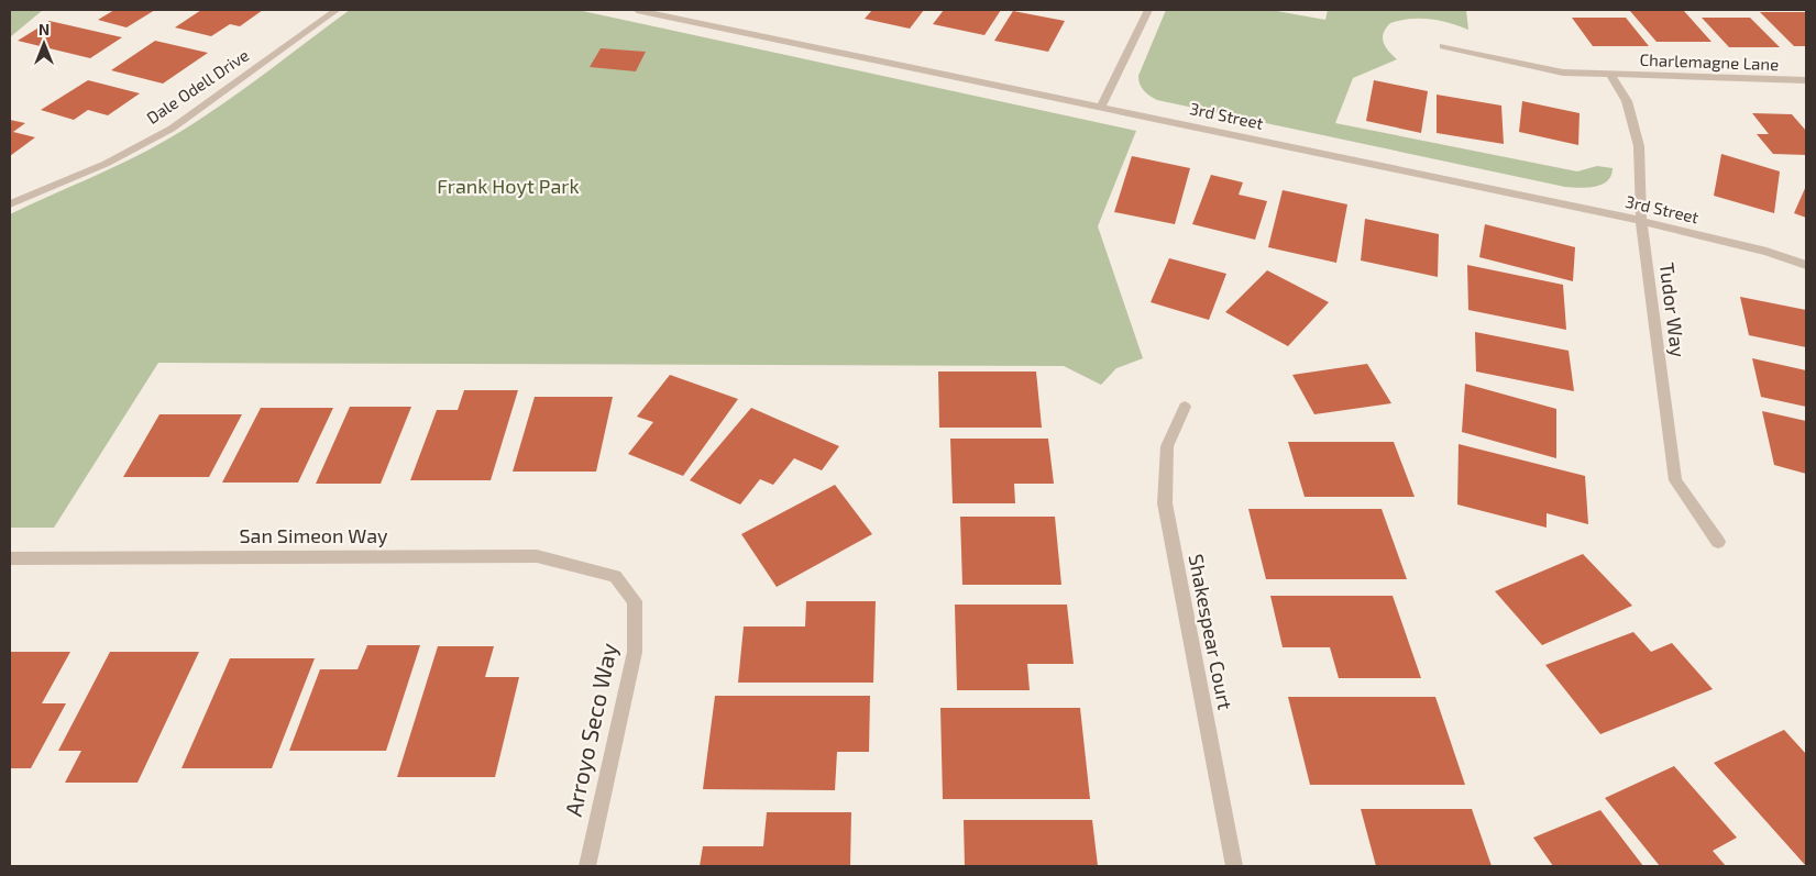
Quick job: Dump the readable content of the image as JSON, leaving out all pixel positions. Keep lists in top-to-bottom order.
{
  "streets": {
    "street": [
      "Charlemagne Lane",
      "Dale Odell Drive",
      "3rd Street",
      "Tudor Way",
      "San Simeon Way",
      "Shakespear Court",
      "Arroyo Seco Way"
    ]
  },
  "crossings": [
    ["Charlemagne Lane", "Tudor Way"],
    ["3rd Street", "Tudor Way"],
    ["San Simeon Way", "Arroyo Seco Way"]
  ],
  "parks": ["Frank Hoyt Park"],
  "north": "top"
}
